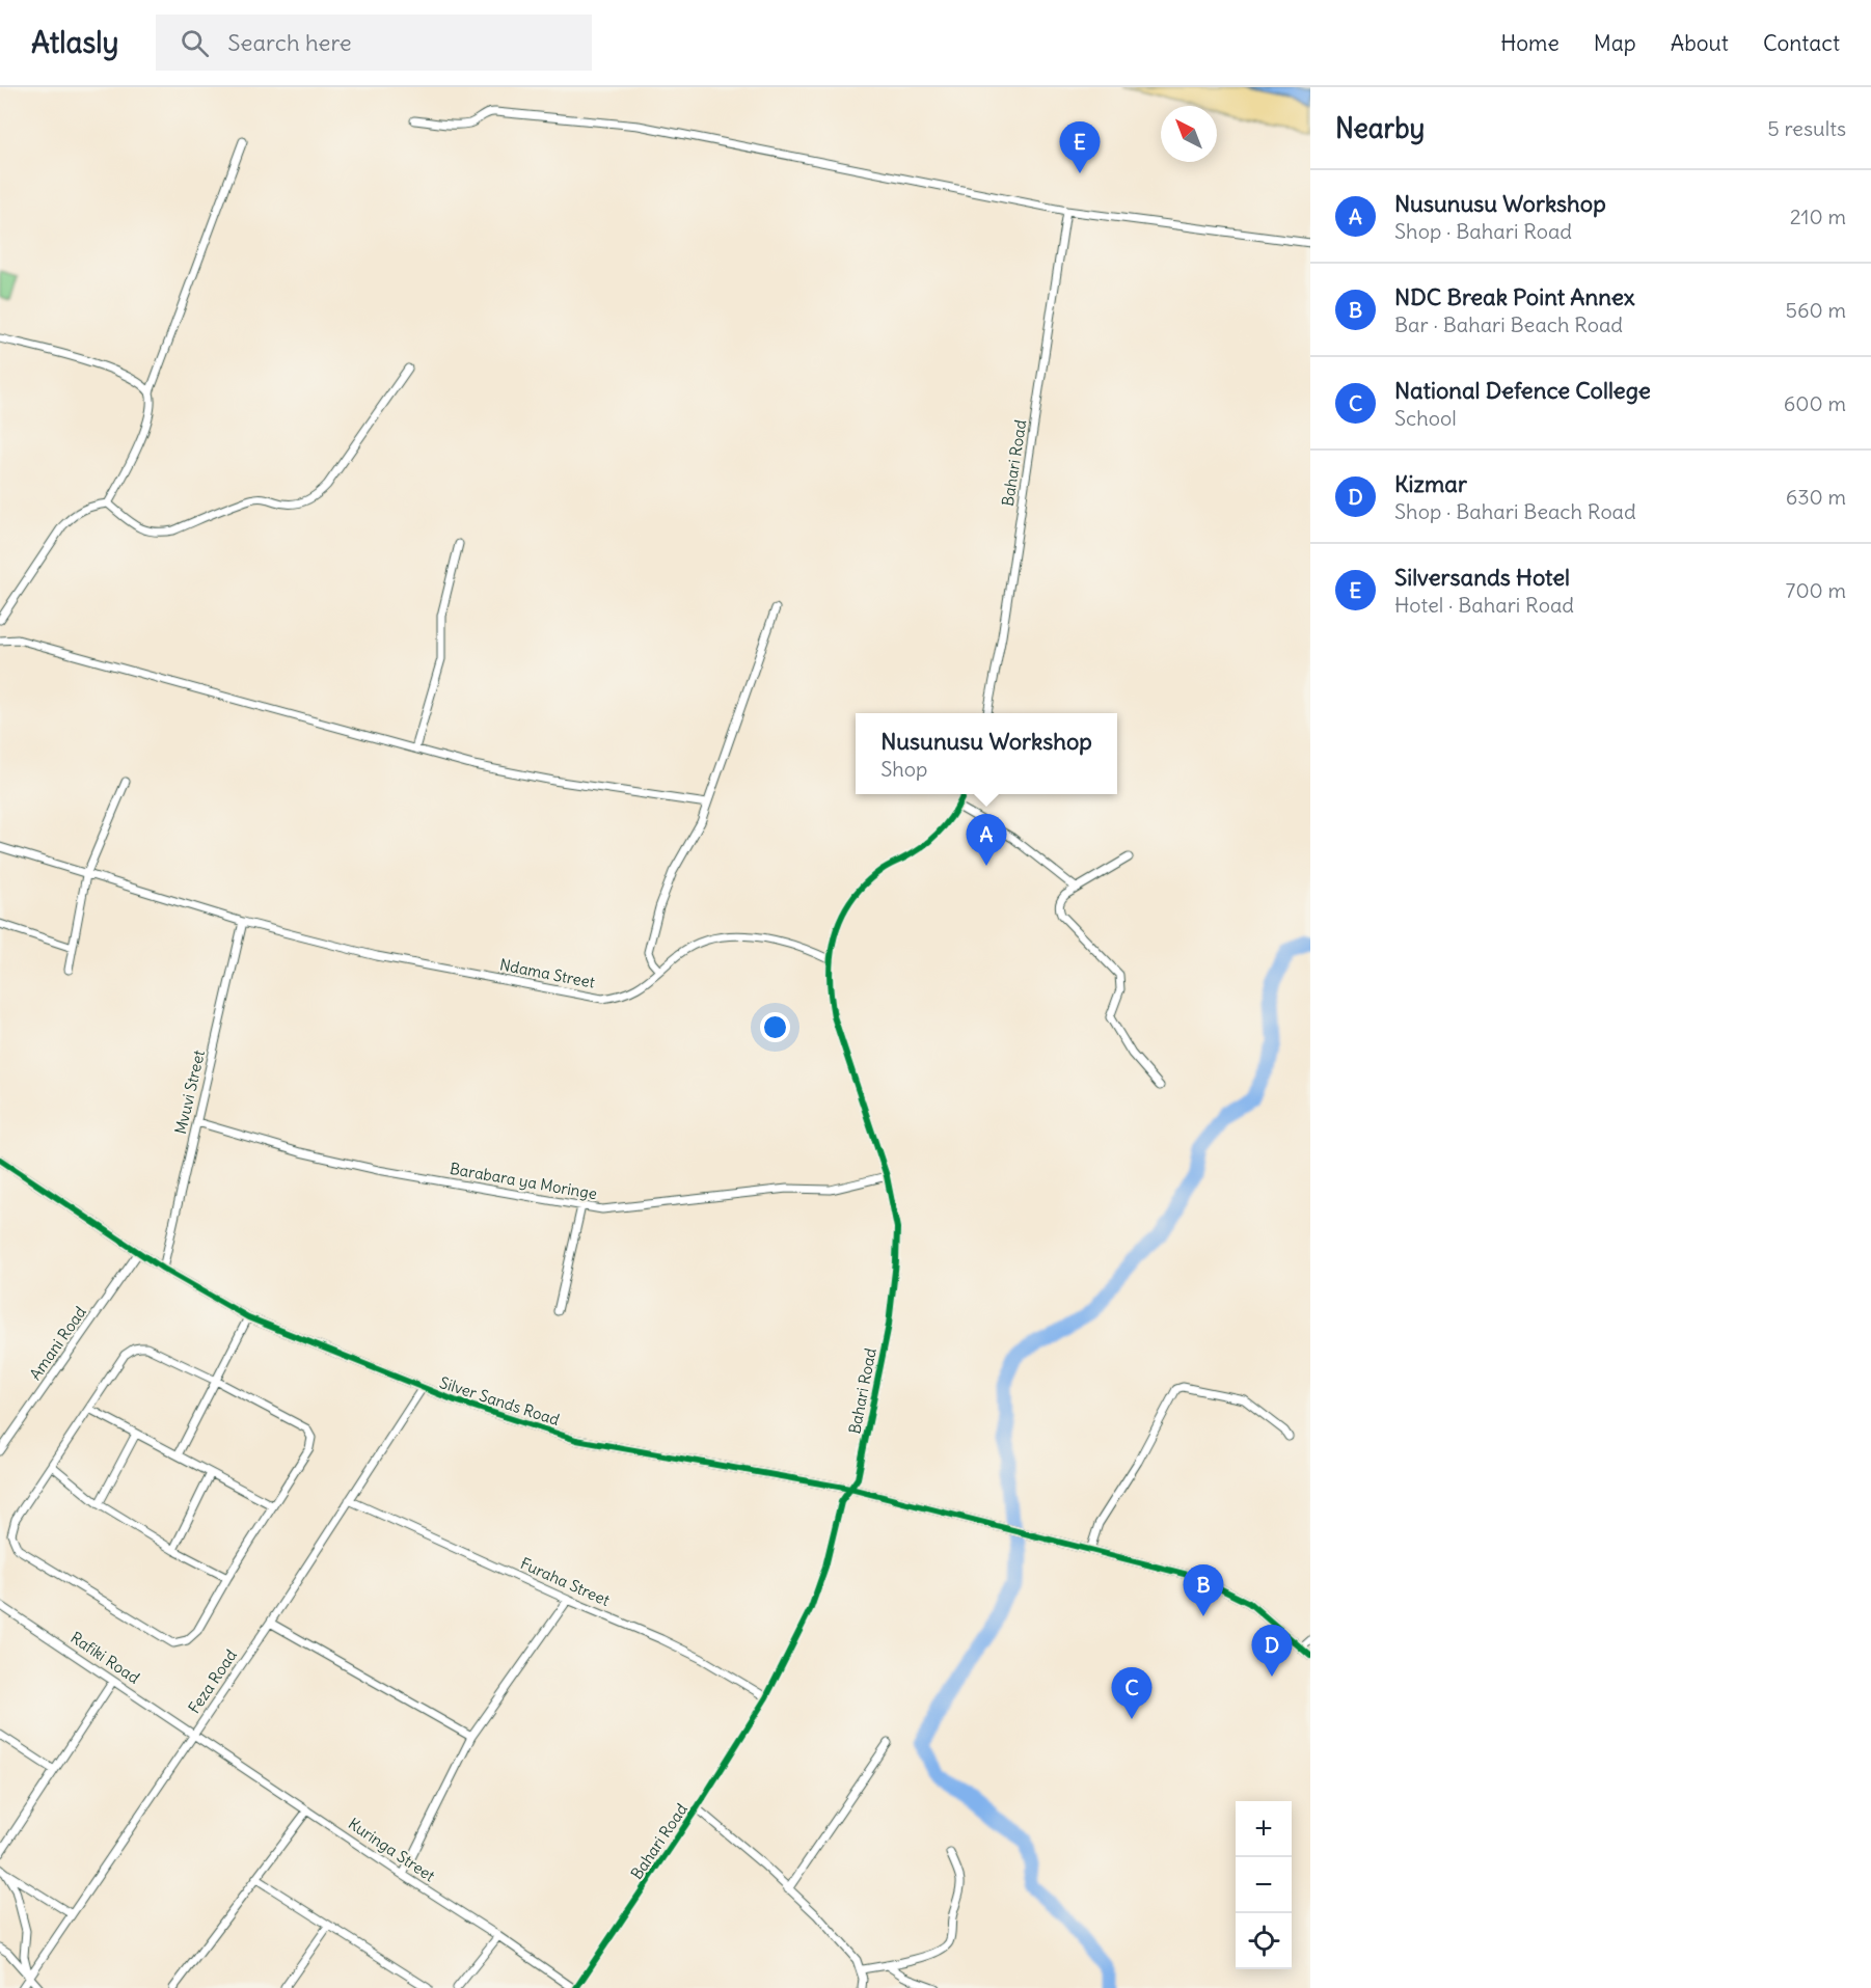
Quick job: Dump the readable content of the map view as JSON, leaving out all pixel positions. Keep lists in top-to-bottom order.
{
  "streets": {
    "street": [
      "Bahari Road",
      "Ndama Street",
      "Mvuvi Street",
      "Barabara ya Moringe",
      "Amani Road",
      "Silver Sands Road",
      "Furaha Street",
      "Rafiki Road",
      "Feza Road",
      "Kuringa Street"
    ]
  },
  "crossings": [
    ["Bahari Road", "Ndama Street"],
    ["Bahari Road", "Barabara ya Moringe"],
    ["Bahari Road", "Silver Sands Road"],
    ["Bahari Road", "Furaha Street"],
    ["Bahari Road", "Kuringa Street"],
    ["Ndama Street", "Mvuvi Street"],
    ["Mvuvi Street", "Barabara ya Moringe"],
    ["Mvuvi Street", "Silver Sands Road"],
    ["Amani Road", "Silver Sands Road"],
    ["Silver Sands Road", "Feza Road"],
    ["Furaha Street", "Feza Road"],
    ["Rafiki Road", "Feza Road"],
    ["Rafiki Road", "Kuringa Street"],
    ["Feza Road", "Kuringa Street"]
  ],
  "north": "top left",
  "page": {
    "header": "Atlasly",
    "search": "Search here",
    "nav": [
      "Home",
      "Map",
      "About",
      "Contact"
    ],
    "heading": ["Nearby", "5 results"],
    "pins": [
      "E",
      "A",
      "B",
      "D",
      "C"
    ],
    "list": [
      {
        "mark": "A",
        "name": "Nusunusu Workshop",
        "note": "Shop · Bahari Road",
        "value": "210 m"
      },
      {
        "mark": "B",
        "name": "NDC Break Point Annex",
        "note": "Bar · Bahari Beach Road",
        "value": "560 m"
      },
      {
        "mark": "C",
        "name": "National Defence College",
        "note": "School",
        "value": "600 m"
      },
      {
        "mark": "D",
        "name": "Kizmar",
        "note": "Shop · Bahari Beach Road",
        "value": "630 m"
      },
      {
        "mark": "E",
        "name": "Silversands Hotel",
        "note": "Hotel · Bahari Road",
        "value": "700 m"
      }
    ],
    "popup": ["Nusunusu Workshop", "Shop"],
    "map_buttons": ["+", "−"]
  }
}
